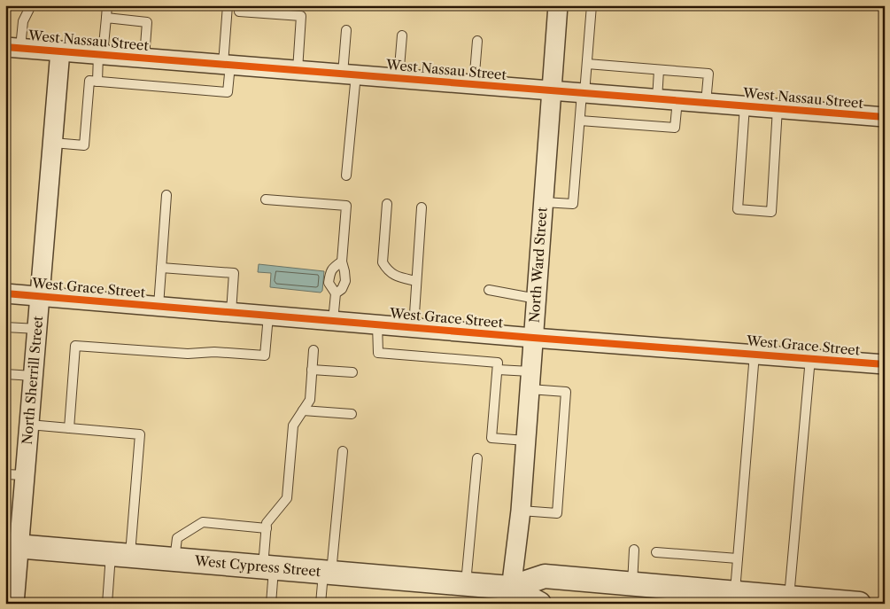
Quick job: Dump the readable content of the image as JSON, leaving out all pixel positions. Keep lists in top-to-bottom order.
{
  "streets": {
    "street": [
      "West Nassau Street",
      "North Ward Street",
      "West Grace Street",
      "North Sherrill Street",
      "West Cypress Street"
    ]
  },
  "crossings": [
    ["West Nassau Street", "North Ward Street"],
    ["West Nassau Street", "North Sherrill Street"],
    ["North Ward Street", "West Grace Street"],
    ["North Ward Street", "West Cypress Street"],
    ["West Grace Street", "North Sherrill Street"],
    ["North Sherrill Street", "West Cypress Street"]
  ]
}
